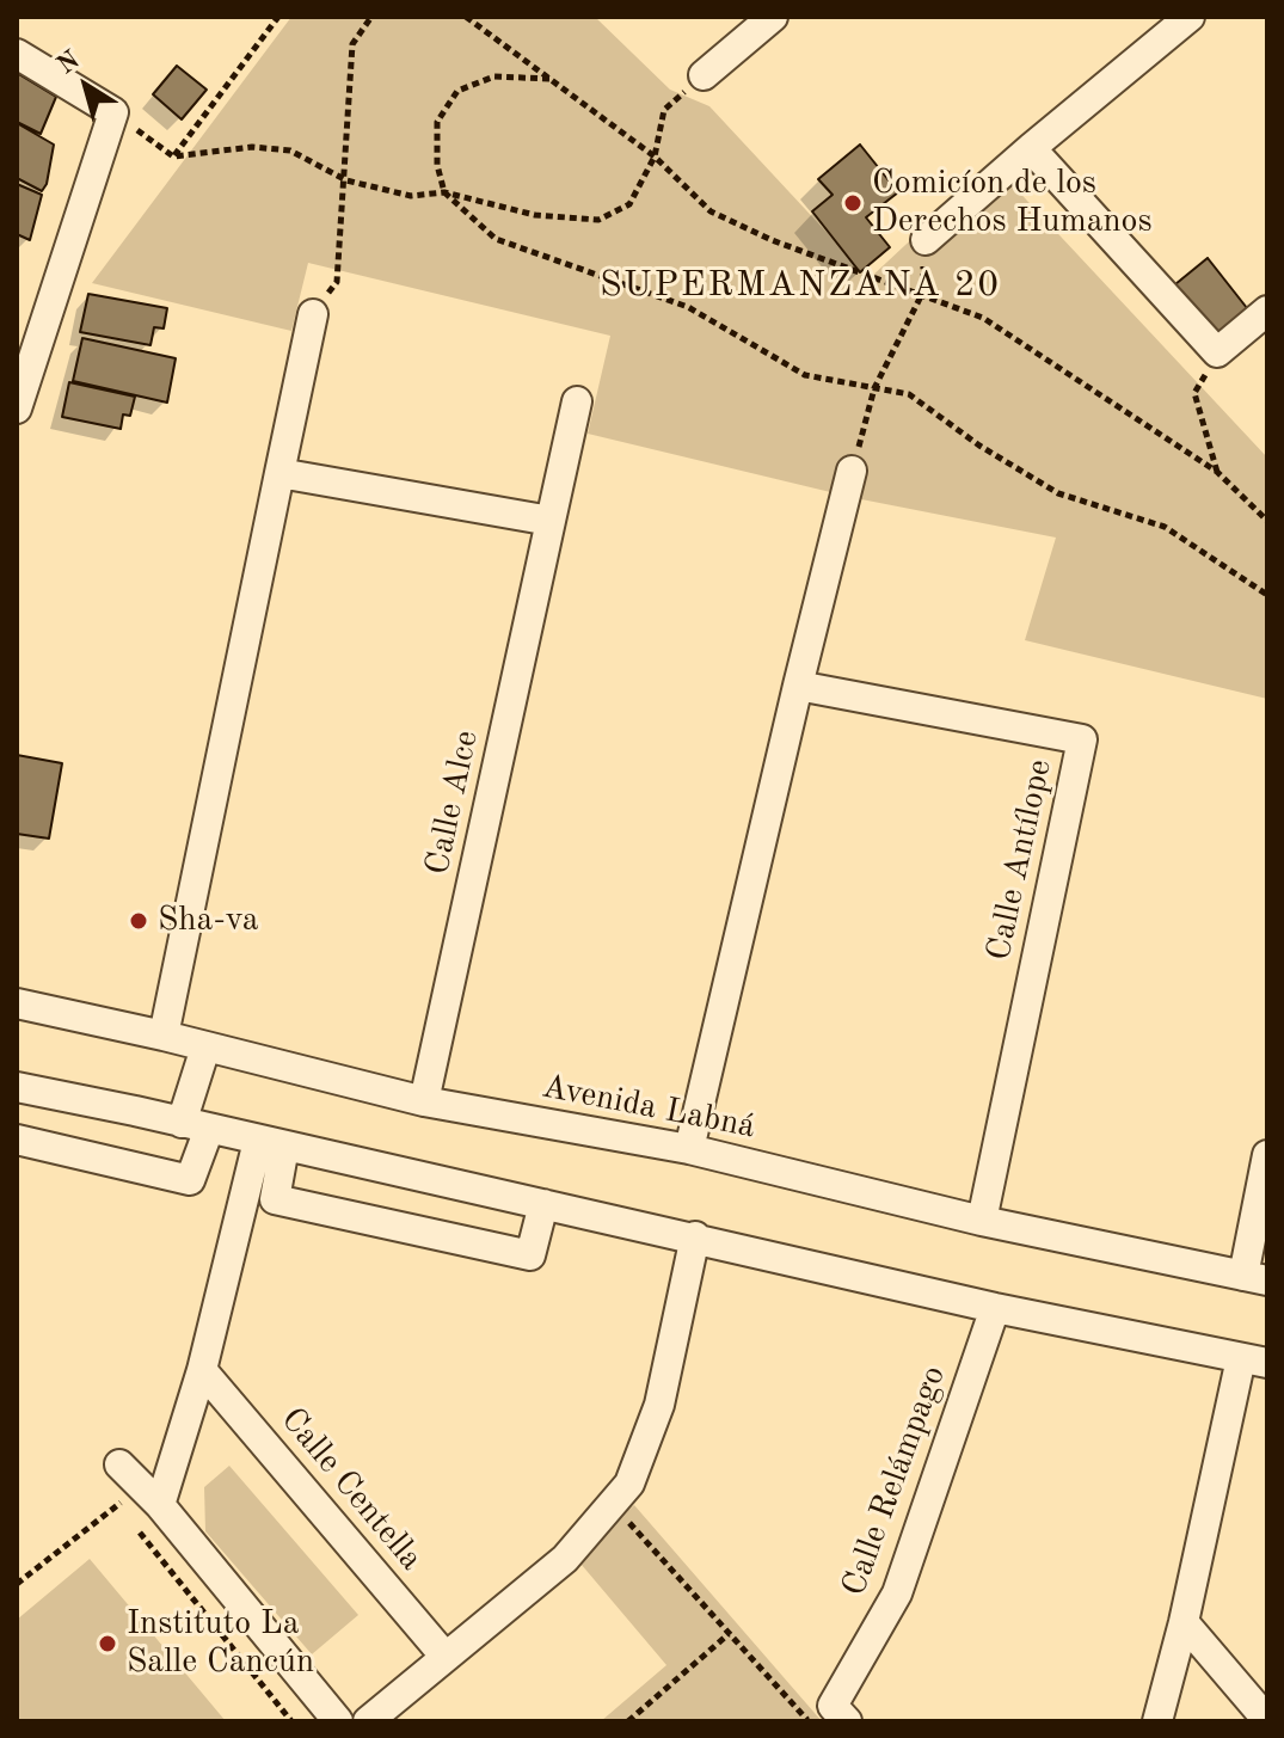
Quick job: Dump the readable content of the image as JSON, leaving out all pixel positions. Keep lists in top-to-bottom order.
{
  "streets": {
    "street": [
      "Calle Alce",
      "Calle Antílope",
      "Avenida Labná",
      "Calle Relámpago",
      "Calle Centella"
    ]
  },
  "crossings": [
    ["Calle Alce", "Avenida Labná"],
    ["Calle Antílope", "Avenida Labná"]
  ],
  "districts": ["SUPERMANZANA 20"],
  "places": ["Comicíon de los Derechos Humanos", "Sha-va", "Instituto La Salle Cancún"],
  "north": "top left"
}
